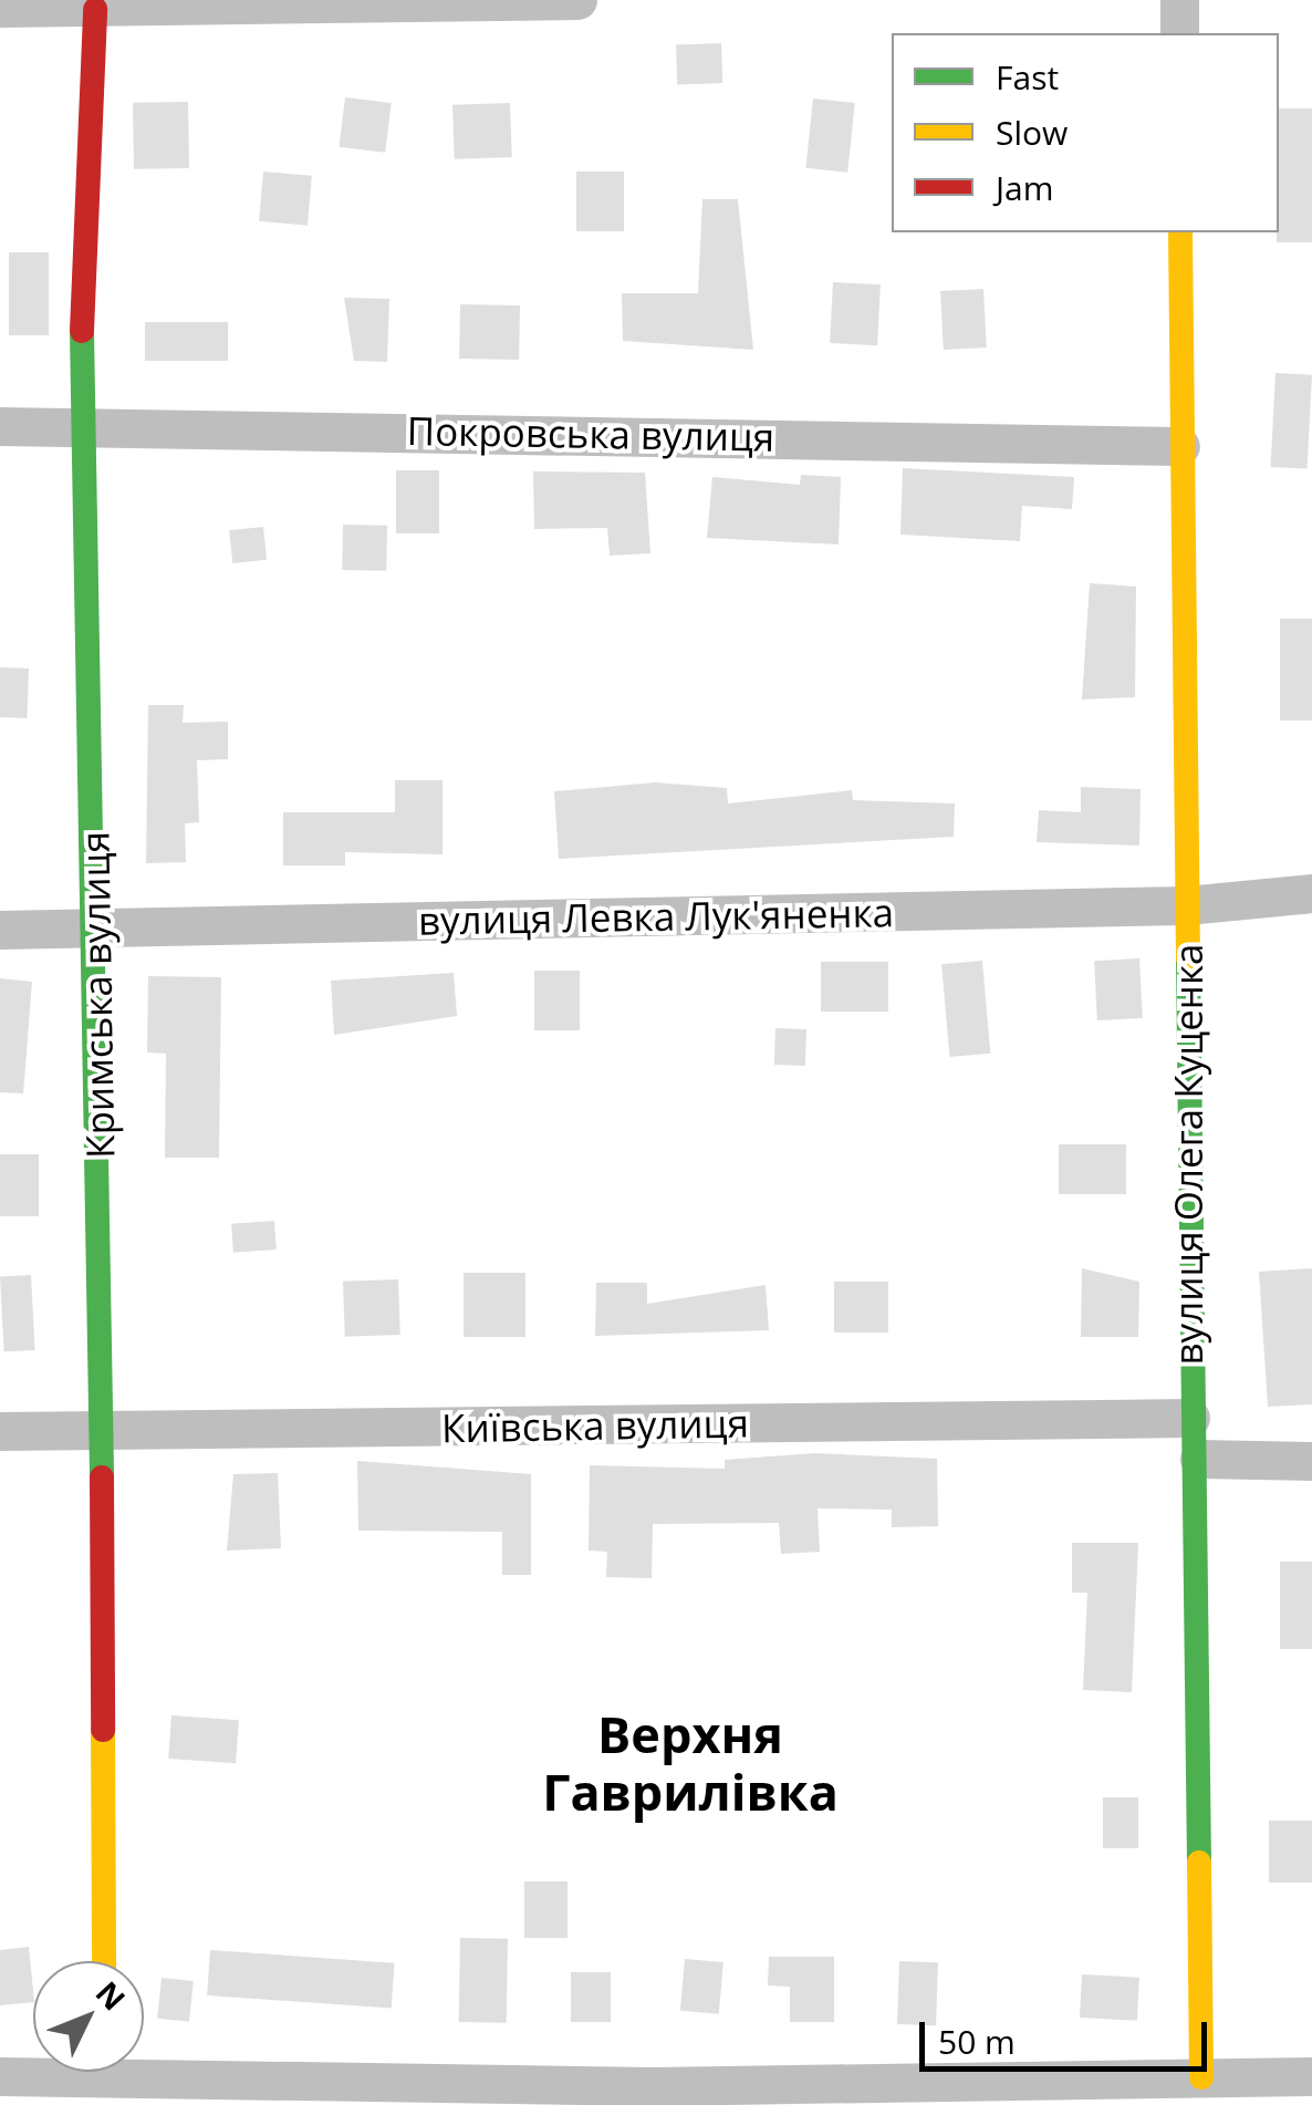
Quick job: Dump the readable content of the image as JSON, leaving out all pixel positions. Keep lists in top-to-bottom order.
{
  "streets": {
    "street": [
      "Покровська вулиця",
      "вулиця Левка Лук'яненка",
      "Кримська вулиця",
      "вулиця Олега Куценка",
      "Київська вулиця"
    ]
  },
  "crossings": [
    ["Покровська вулиця", "Кримська вулиця"],
    ["Покровська вулиця", "вулиця Олега Куценка"],
    ["вулиця Левка Лук'яненка", "Кримська вулиця"],
    ["вулиця Левка Лук'яненка", "вулиця Олега Куценка"],
    ["Кримська вулиця", "Київська вулиця"],
    ["вулиця Олега Куценка", "Київська вулиця"]
  ],
  "districts": ["Верхня Гаврилівка"],
  "legend": ["Fast", "Slow", "Jam"],
  "scale_bar": "50 m",
  "north": "top right"
}
